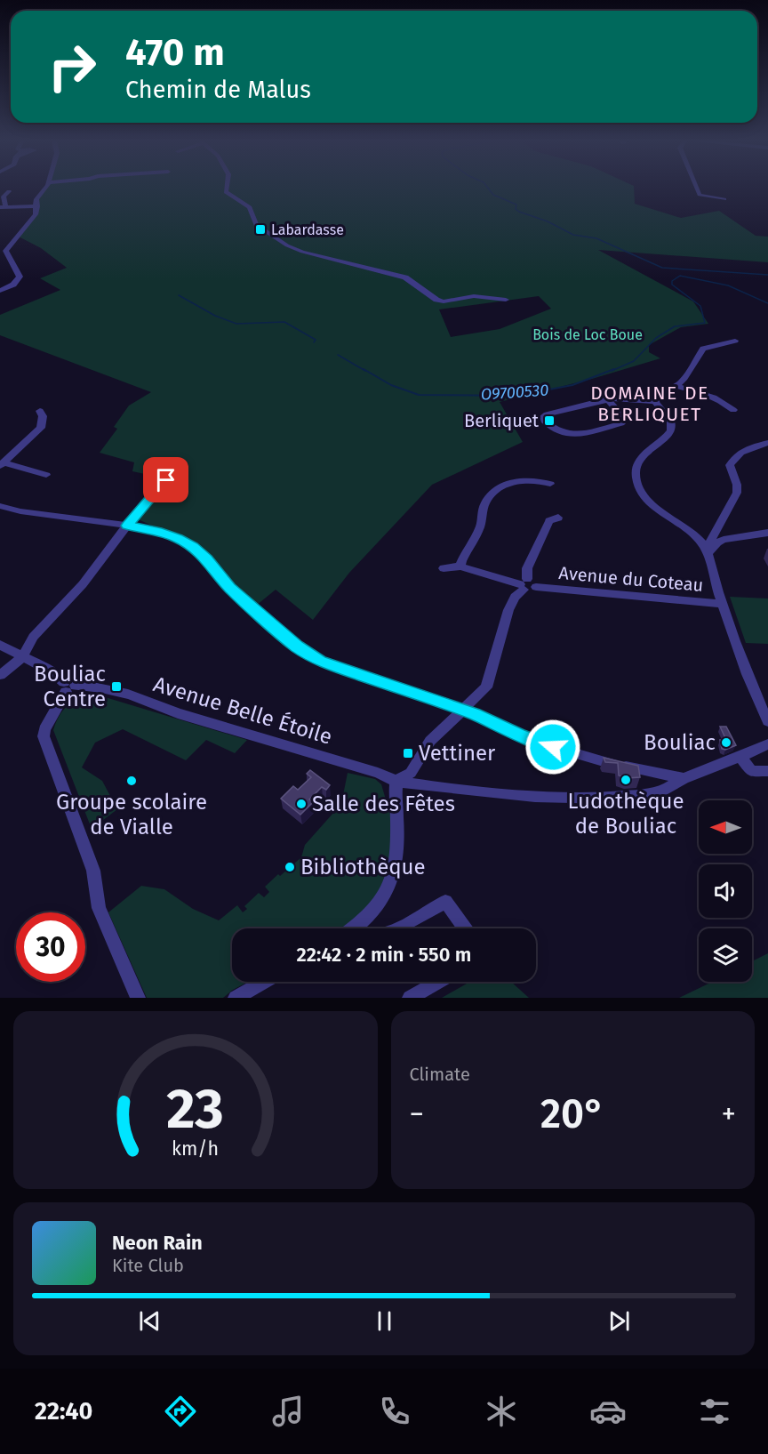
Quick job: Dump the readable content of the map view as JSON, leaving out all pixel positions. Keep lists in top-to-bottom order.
{
  "streets": {
    "street": ["Avenue du Coteau", "Avenue Belle Étoile"]
  },
  "districts": ["DOMAINE DE BERLIQUET"],
  "water": ["O9700530"],
  "parks": ["Bois de Loc Boue"],
  "places": {
    "transit": [
      "Labardasse",
      "Berliquet",
      "Bouliac Centre",
      "Vettiner"
    ],
    "other": [
      "Bouliac",
      "Ludothèque de Bouliac",
      "Groupe scolaire de Vialle",
      "Salle des Fêtes",
      "Bibliothèque"
    ]
  },
  "north": "left",
  "page": {
    "turn": ["470 m", "Chemin de Malus"],
    "limit": "30",
    "trip": "22:42 · 2 min · 550 m",
    "tile": "Climate",
    "heat": ["−", "20°", "+"],
    "song": ["Neon Rain", "Kite Club"],
    "tabs": "22:40",
    "gauge": ["23", "km/h"]
  }
}
